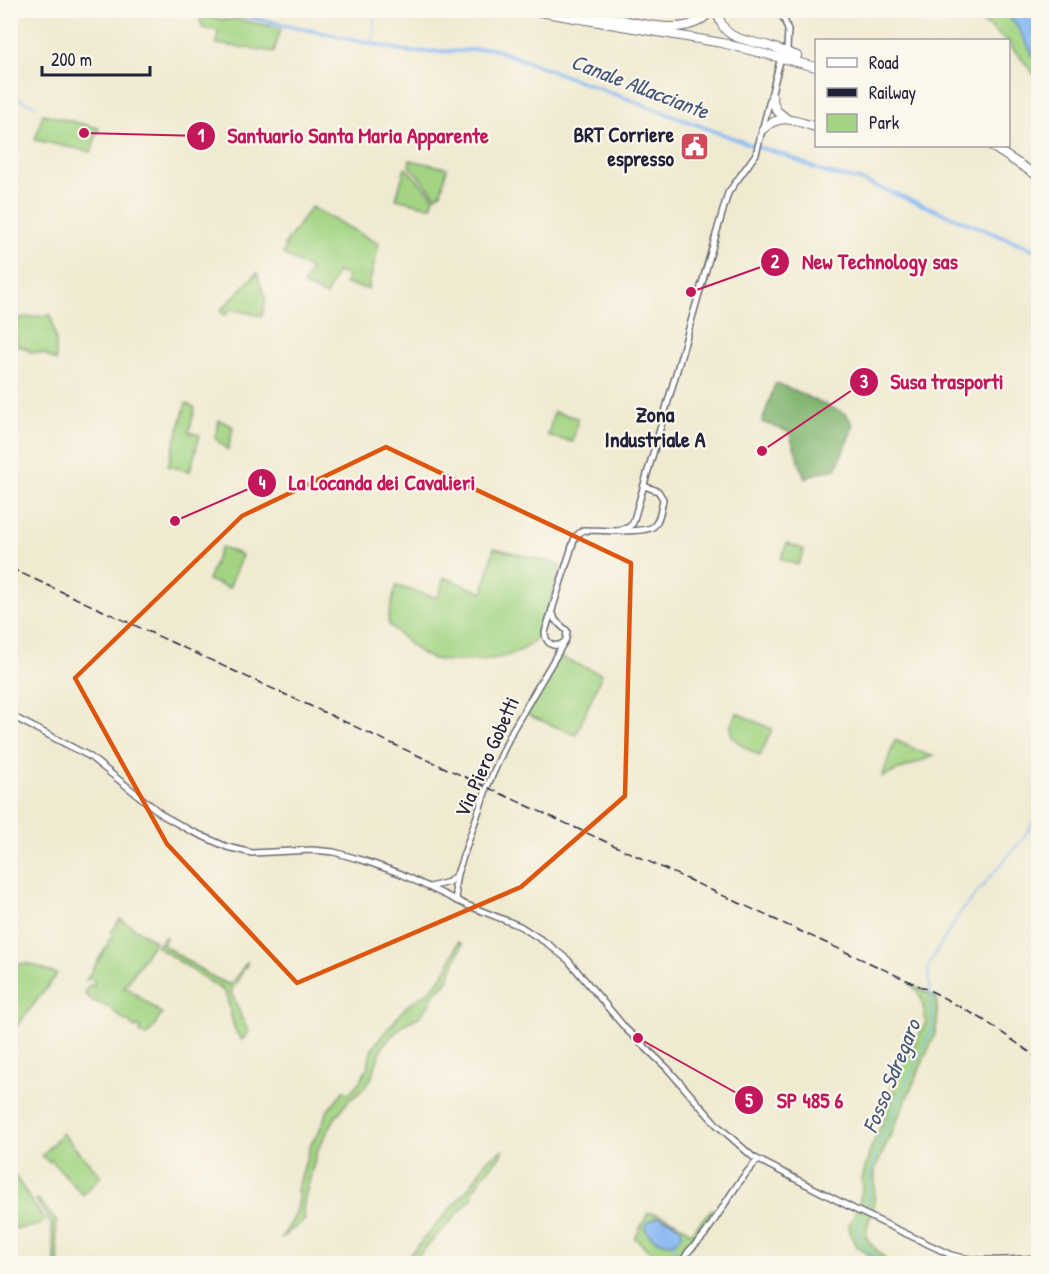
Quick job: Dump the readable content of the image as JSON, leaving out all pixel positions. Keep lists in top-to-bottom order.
{
  "streets": {
    "street": ["Via Piero Gobetti"]
  },
  "districts": ["Zona Industriale A"],
  "water": ["Canale Allacciante", "Fosso Sdregaro"],
  "places": {
    "other": [
      "Santuario Santa Maria Apparente",
      "New Technology sas",
      "Susa trasporti",
      "La Locanda dei Cavalieri",
      "SP 485 6"
    ],
    "public building": ["BRT Corriere espresso"]
  },
  "legend": ["Road", "Railway", "Park"],
  "scale_bar": "200 m"
}
